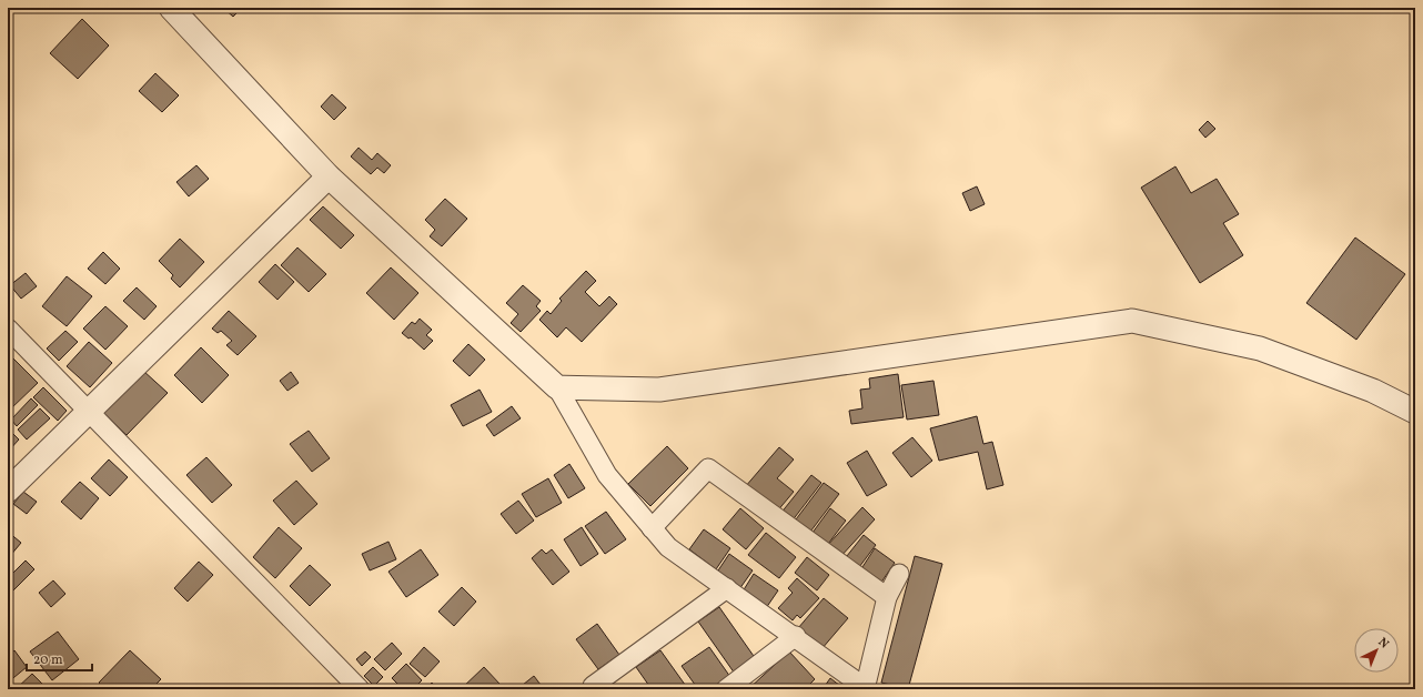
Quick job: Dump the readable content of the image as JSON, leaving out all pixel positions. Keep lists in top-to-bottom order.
{
  "scale_bar": "20 m",
  "north": "top right"
}
